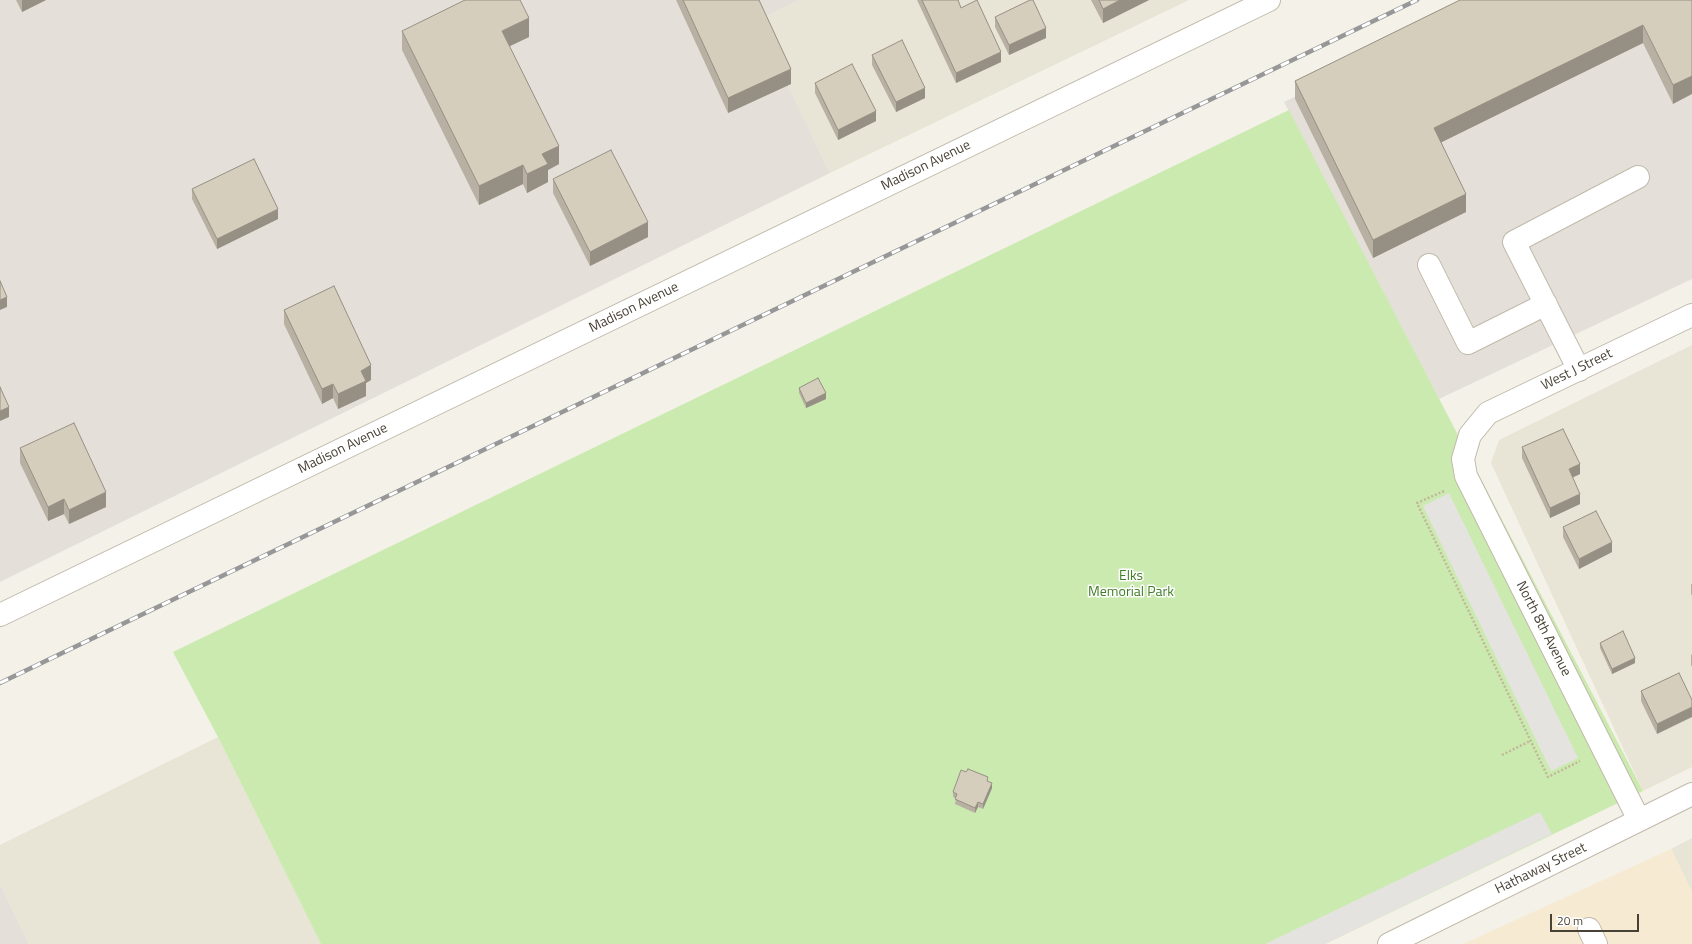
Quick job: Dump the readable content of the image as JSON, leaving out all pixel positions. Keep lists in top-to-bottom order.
{
  "streets": {
    "street": [
      "Madison Avenue",
      "West J Street",
      "North 8th Avenue",
      "Hathaway Street"
    ]
  },
  "crossings": [
    ["West J Street", "North 8th Avenue"],
    ["North 8th Avenue", "Hathaway Street"]
  ],
  "parks": ["Elks Memorial Park"],
  "scale_bar": "20 m"
}
